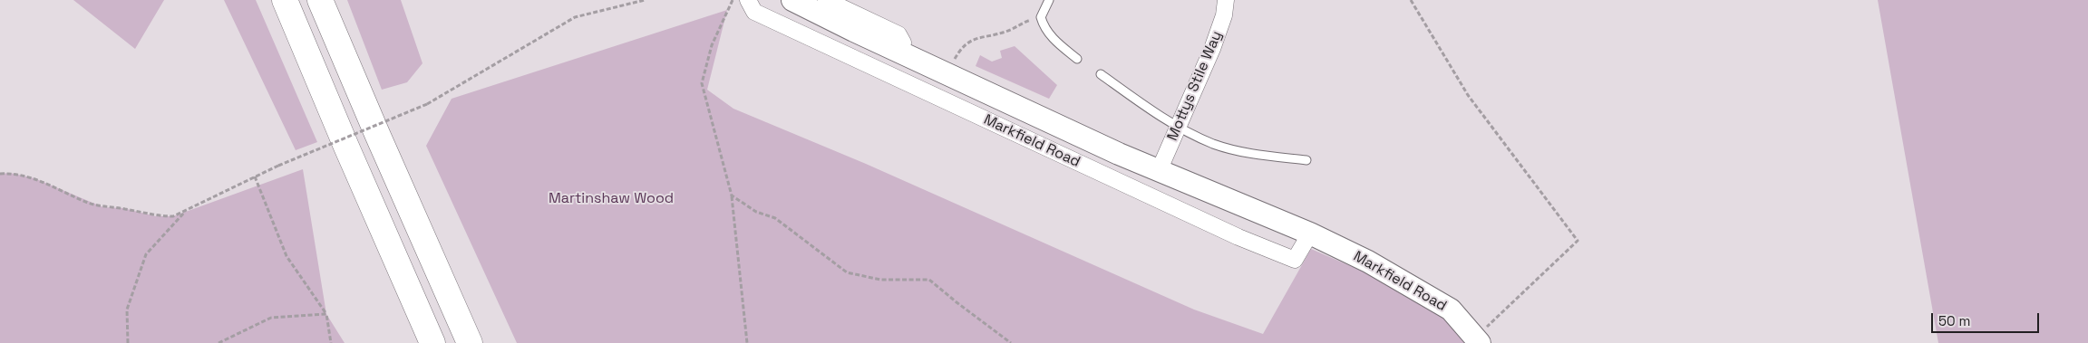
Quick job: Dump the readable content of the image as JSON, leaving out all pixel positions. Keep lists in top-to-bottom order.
{
  "streets": {
    "street": ["Mottys Stile Way", "Markfield Road"]
  },
  "crossings": [
    ["Mottys Stile Way", "Markfield Road"]
  ],
  "parks": ["Martinshaw Wood"],
  "scale_bar": "50 m"
}
